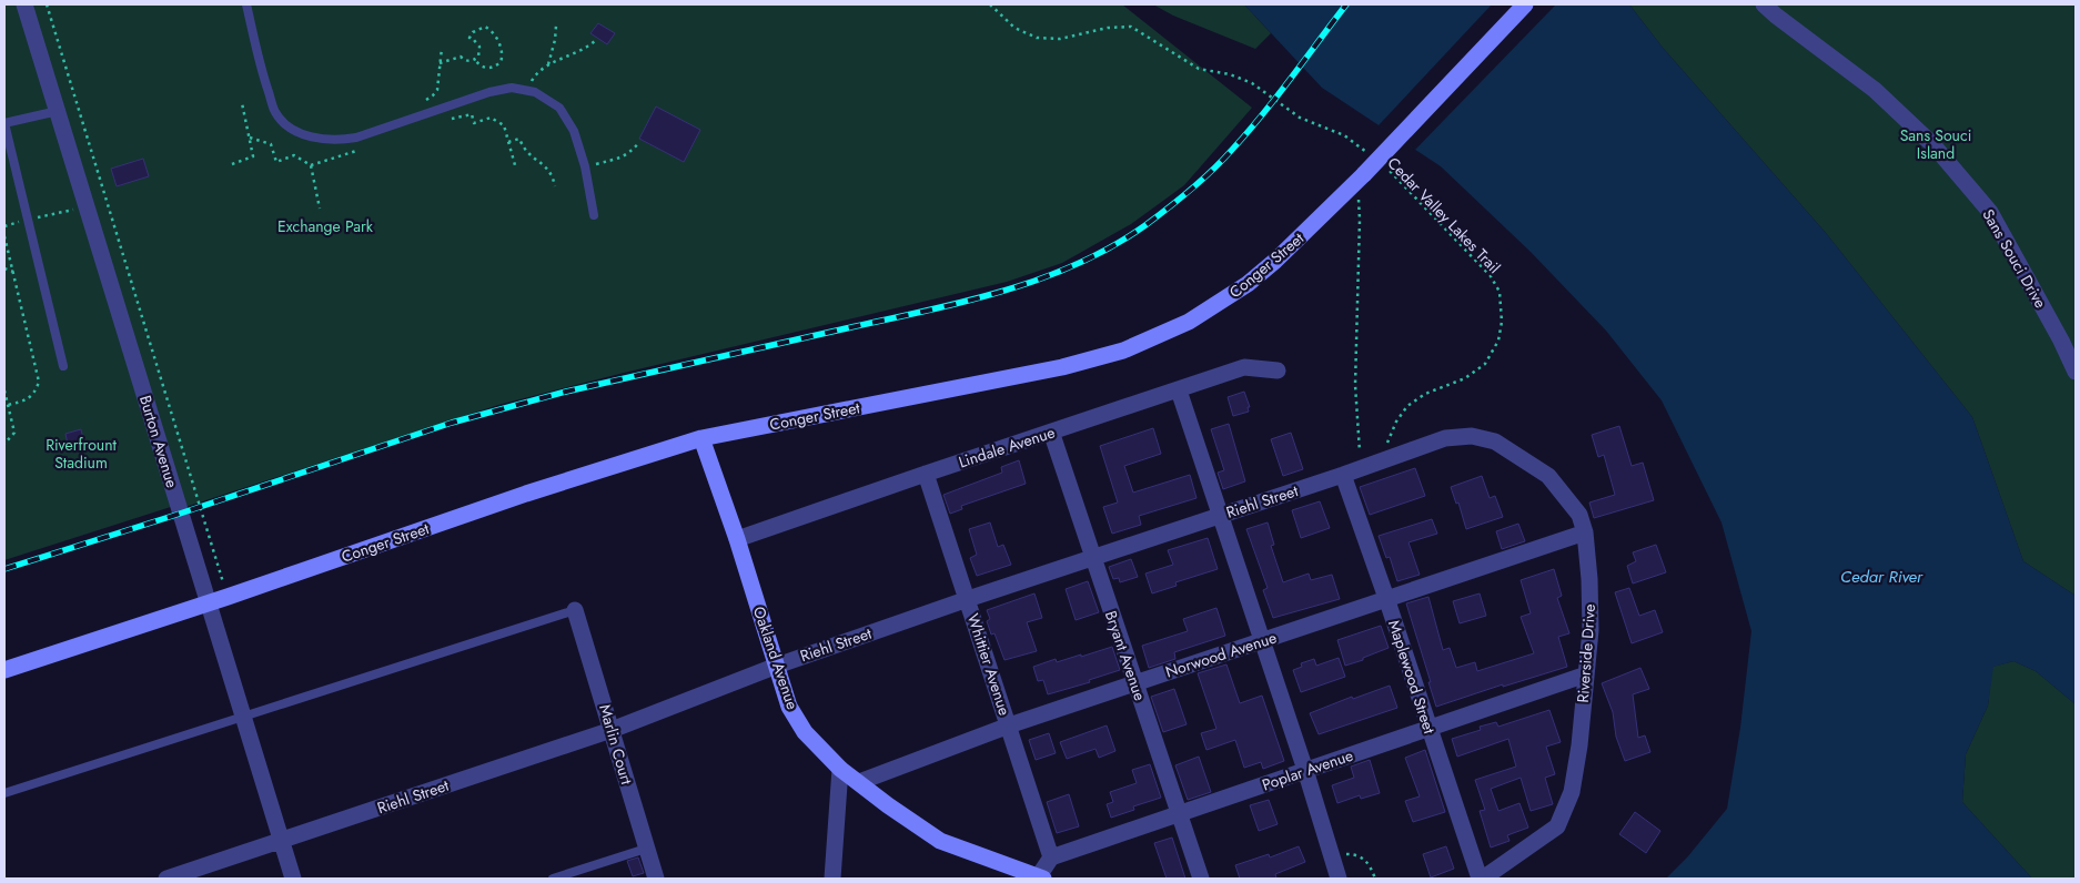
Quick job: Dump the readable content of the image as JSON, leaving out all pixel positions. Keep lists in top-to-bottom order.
{
  "streets": {
    "main road": ["Conger Street", "Oakland Avenue"],
    "street": [
      "Sans Souci Drive",
      "Burton Avenue",
      "Lindale Avenue",
      "Riehl Street",
      "Riverside Drive",
      "Norwood Avenue",
      "Bryant Avenue",
      "Whittier Avenue",
      "Maplewood Street",
      "Marlin Court",
      "Poplar Avenue"
    ],
    "path": ["Cedar Valley Lakes Trail"]
  },
  "crossings": [
    ["Cedar Valley Lakes Trail", "Riehl Street"],
    ["Conger Street", "Burton Avenue"],
    ["Conger Street", "Oakland Avenue"],
    ["Burton Avenue", "Riehl Street"],
    ["Lindale Avenue", "Bryant Avenue"],
    ["Lindale Avenue", "Oakland Avenue"],
    ["Lindale Avenue", "Whittier Avenue"],
    ["Riehl Street", "Riverside Drive"],
    ["Riehl Street", "Bryant Avenue"],
    ["Riehl Street", "Oakland Avenue"],
    ["Riehl Street", "Whittier Avenue"],
    ["Riehl Street", "Maplewood Street"],
    ["Riehl Street", "Marlin Court"],
    ["Riverside Drive", "Norwood Avenue"],
    ["Riverside Drive", "Maplewood Street"],
    ["Riverside Drive", "Poplar Avenue"],
    ["Norwood Avenue", "Bryant Avenue"],
    ["Norwood Avenue", "Oakland Avenue"],
    ["Norwood Avenue", "Whittier Avenue"],
    ["Norwood Avenue", "Maplewood Street"],
    ["Bryant Avenue", "Poplar Avenue"],
    ["Whittier Avenue", "Poplar Avenue"],
    ["Maplewood Street", "Poplar Avenue"]
  ],
  "water": ["Cedar River"],
  "parks": ["Sans Souci Island", "Exchange Park", "Riverfrount Stadium"]
}
